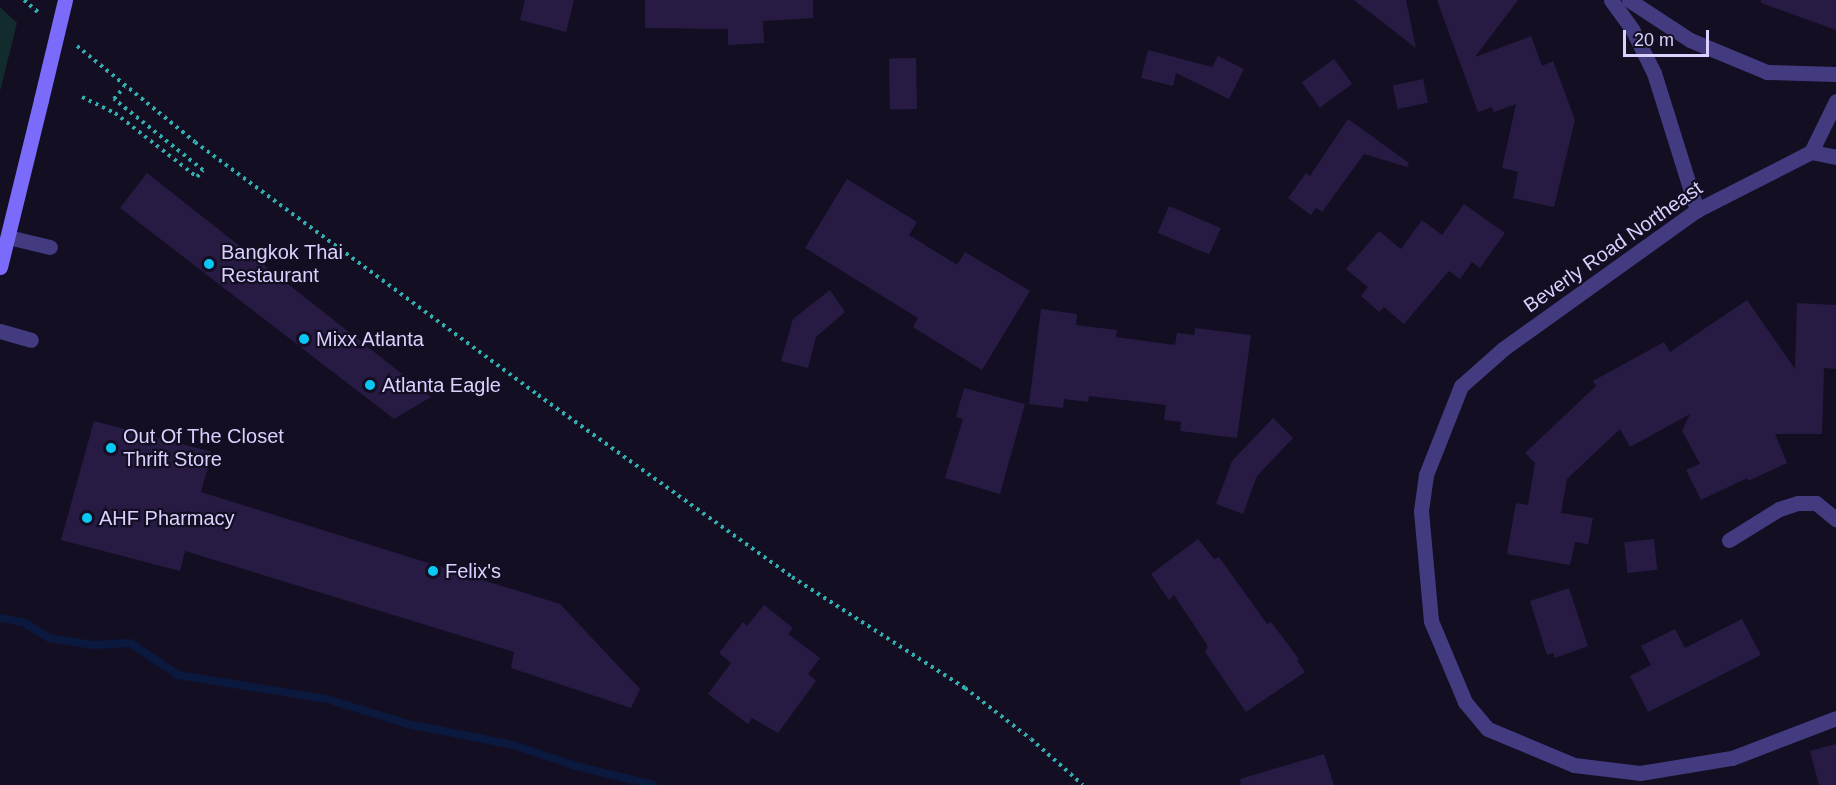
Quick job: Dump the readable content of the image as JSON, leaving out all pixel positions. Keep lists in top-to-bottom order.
{
  "streets": {
    "street": ["Beverly Road Northeast"]
  },
  "places": [
    "Bangkok Thai Restaurant",
    "Mixx Atlanta",
    "Atlanta Eagle",
    "Out Of The Closet Thrift Store",
    "AHF Pharmacy",
    "Felix's"
  ],
  "scale_bar": "20 m"
}
